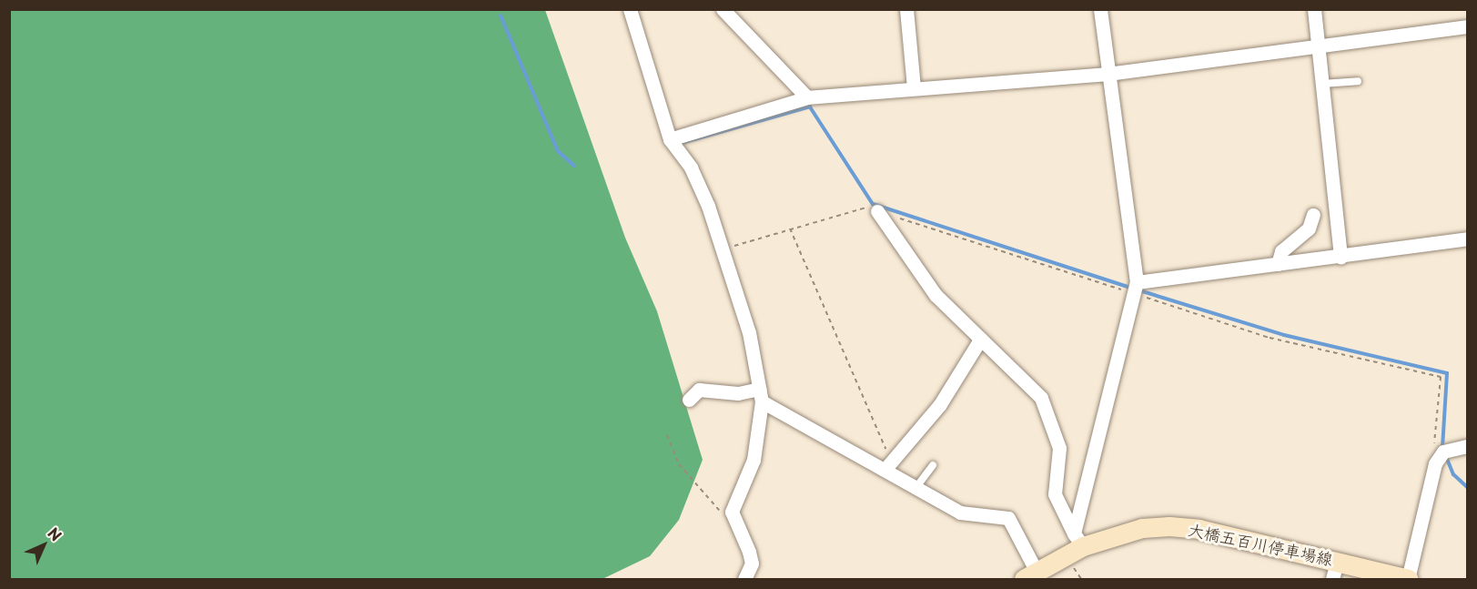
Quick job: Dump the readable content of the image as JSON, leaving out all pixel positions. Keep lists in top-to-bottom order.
{
  "streets": {
    "main road": ["大橋五百川停車場線"]
  },
  "north": "top right"
}
